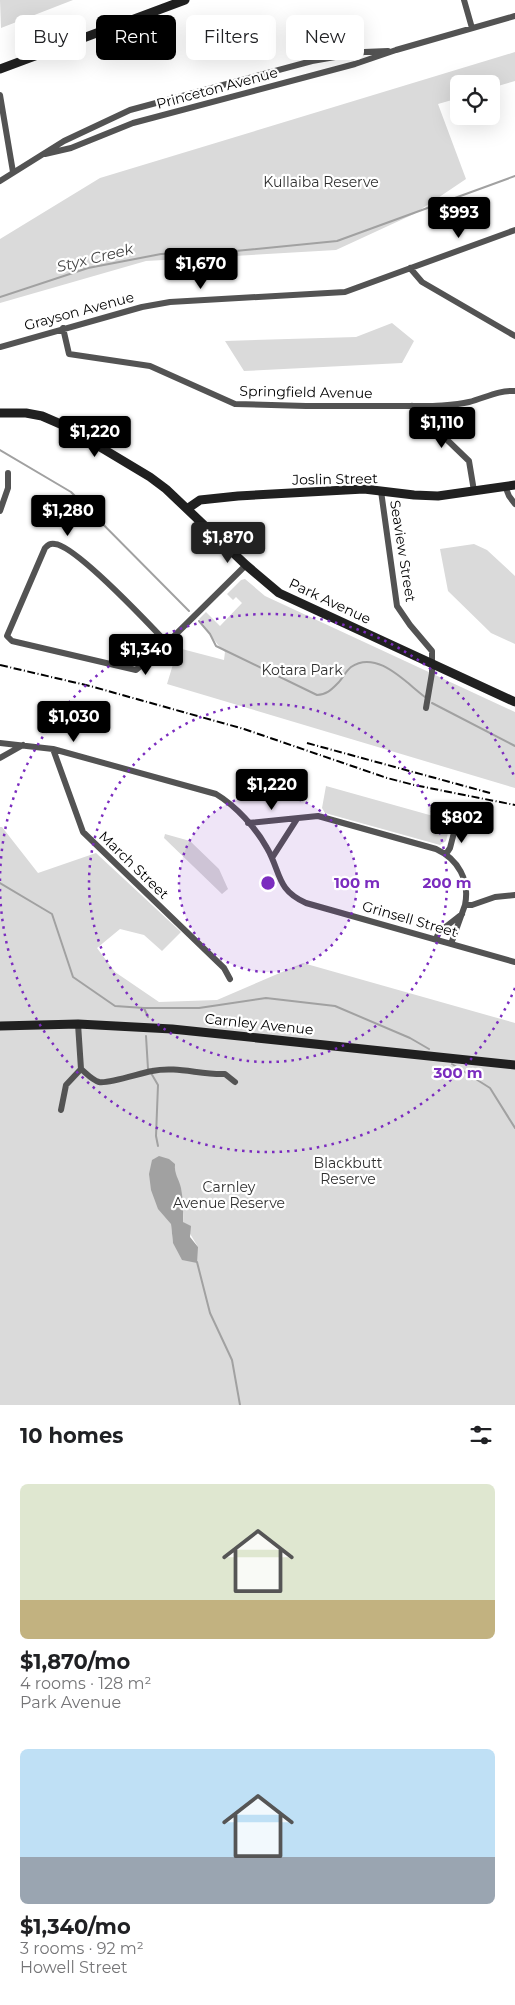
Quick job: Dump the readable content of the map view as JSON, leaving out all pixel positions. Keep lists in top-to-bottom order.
{
  "streets": {
    "main road": ["Joslin Street", "Park Avenue", "Carnley Avenue"],
    "street": [
      "Princeton Avenue",
      "Grayson Avenue",
      "Springfield Avenue",
      "Seaview Street",
      "March Street",
      "Grinsell Street"
    ]
  },
  "crossings": [
    ["Grayson Avenue", "Springfield Avenue"],
    ["Joslin Street", "Seaview Street"],
    ["Joslin Street", "Park Avenue"],
    ["Seaview Street", "Park Avenue"],
    ["March Street", "Grinsell Street"]
  ],
  "water": ["Styx Creek"],
  "parks": [
    "Kullaiba Reserve",
    "Kotara Park",
    "Blackbutt Reserve",
    "Carnley Avenue Reserve"
  ],
  "page": {
    "chip": [
      "Buy",
      "Rent",
      "Filters",
      "New"
    ],
    "price": [
      "$993",
      "$1,670",
      "$1,110",
      "$1,220",
      "$1,280",
      "$1,870",
      "$1,340",
      "$1,030",
      "$1,220",
      "$802"
    ],
    "heading": "10 homes",
    "list": [
      {
        "name": "$1,870/mo",
        "note": "4 rooms · 128 m² · Park Avenue"
      },
      {
        "name": "$1,340/mo",
        "note": "3 rooms · 92 m² · Howell Street"
      }
    ]
  },
  "rings": ["100 m", "200 m", "300 m"]
}
